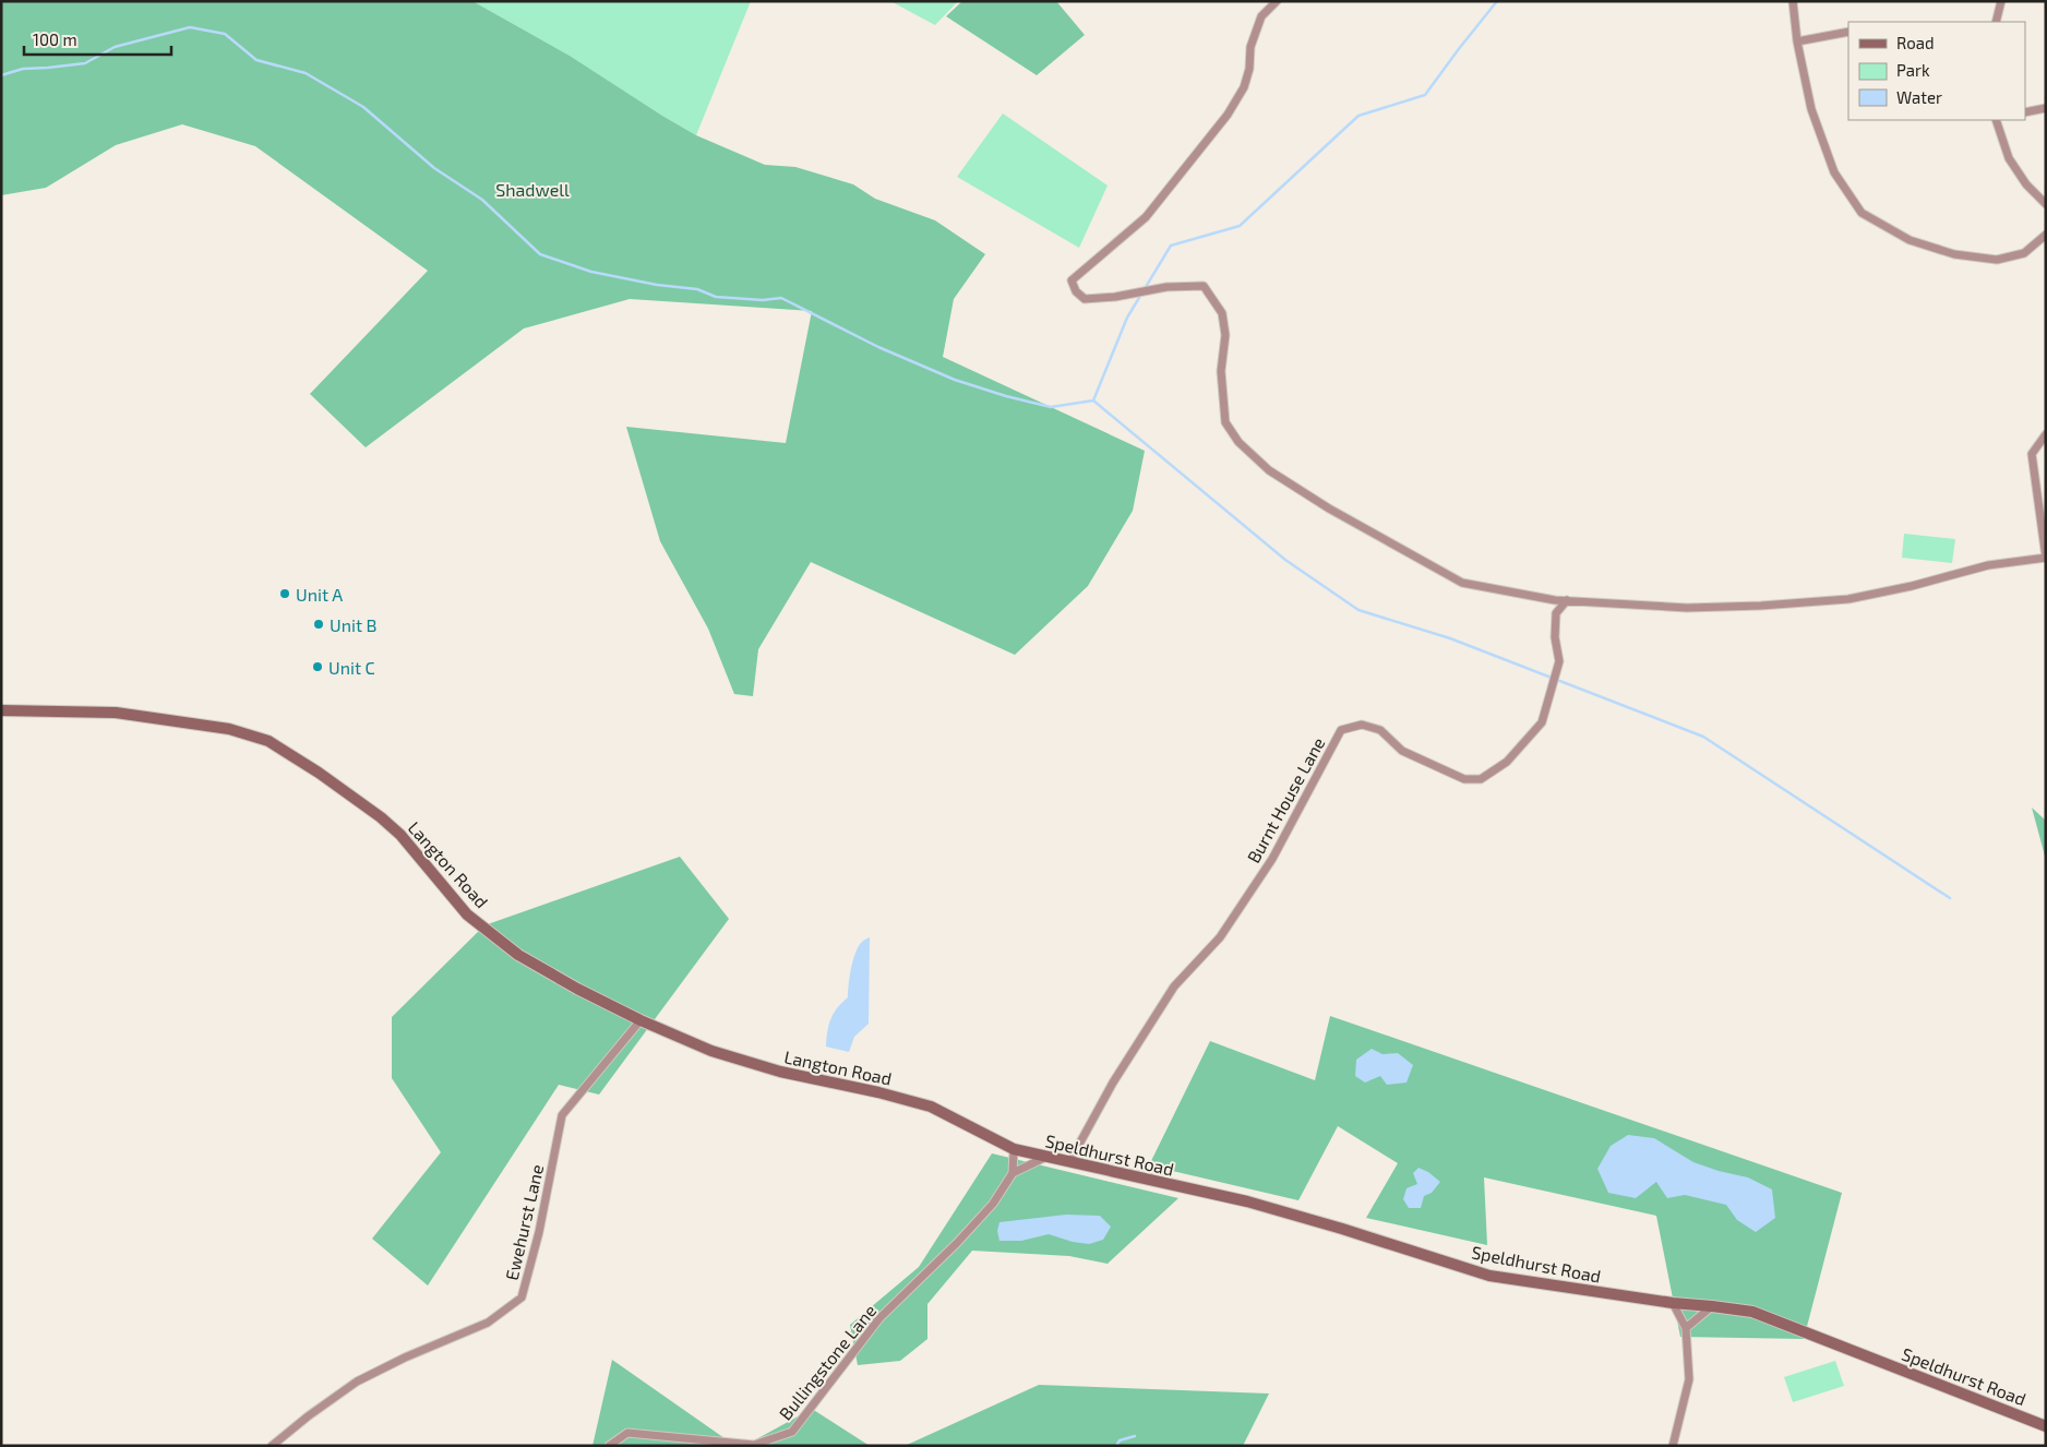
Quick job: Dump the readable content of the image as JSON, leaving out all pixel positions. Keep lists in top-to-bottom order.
{
  "streets": {
    "street": [
      "Burnt House Lane",
      "Langton Road",
      "Speldhurst Road",
      "Ewehurst Lane",
      "Bullingstone Lane"
    ]
  },
  "crossings": [
    ["Burnt House Lane", "Speldhurst Road"],
    ["Langton Road", "Speldhurst Road"],
    ["Langton Road", "Ewehurst Lane"],
    ["Langton Road", "Bullingstone Lane"],
    ["Speldhurst Road", "Bullingstone Lane"]
  ],
  "parks": ["Shadwell"],
  "places": ["Unit A", "Unit B", "Unit C"],
  "legend": ["Road", "Park", "Water"],
  "scale_bar": "100 m"
}
